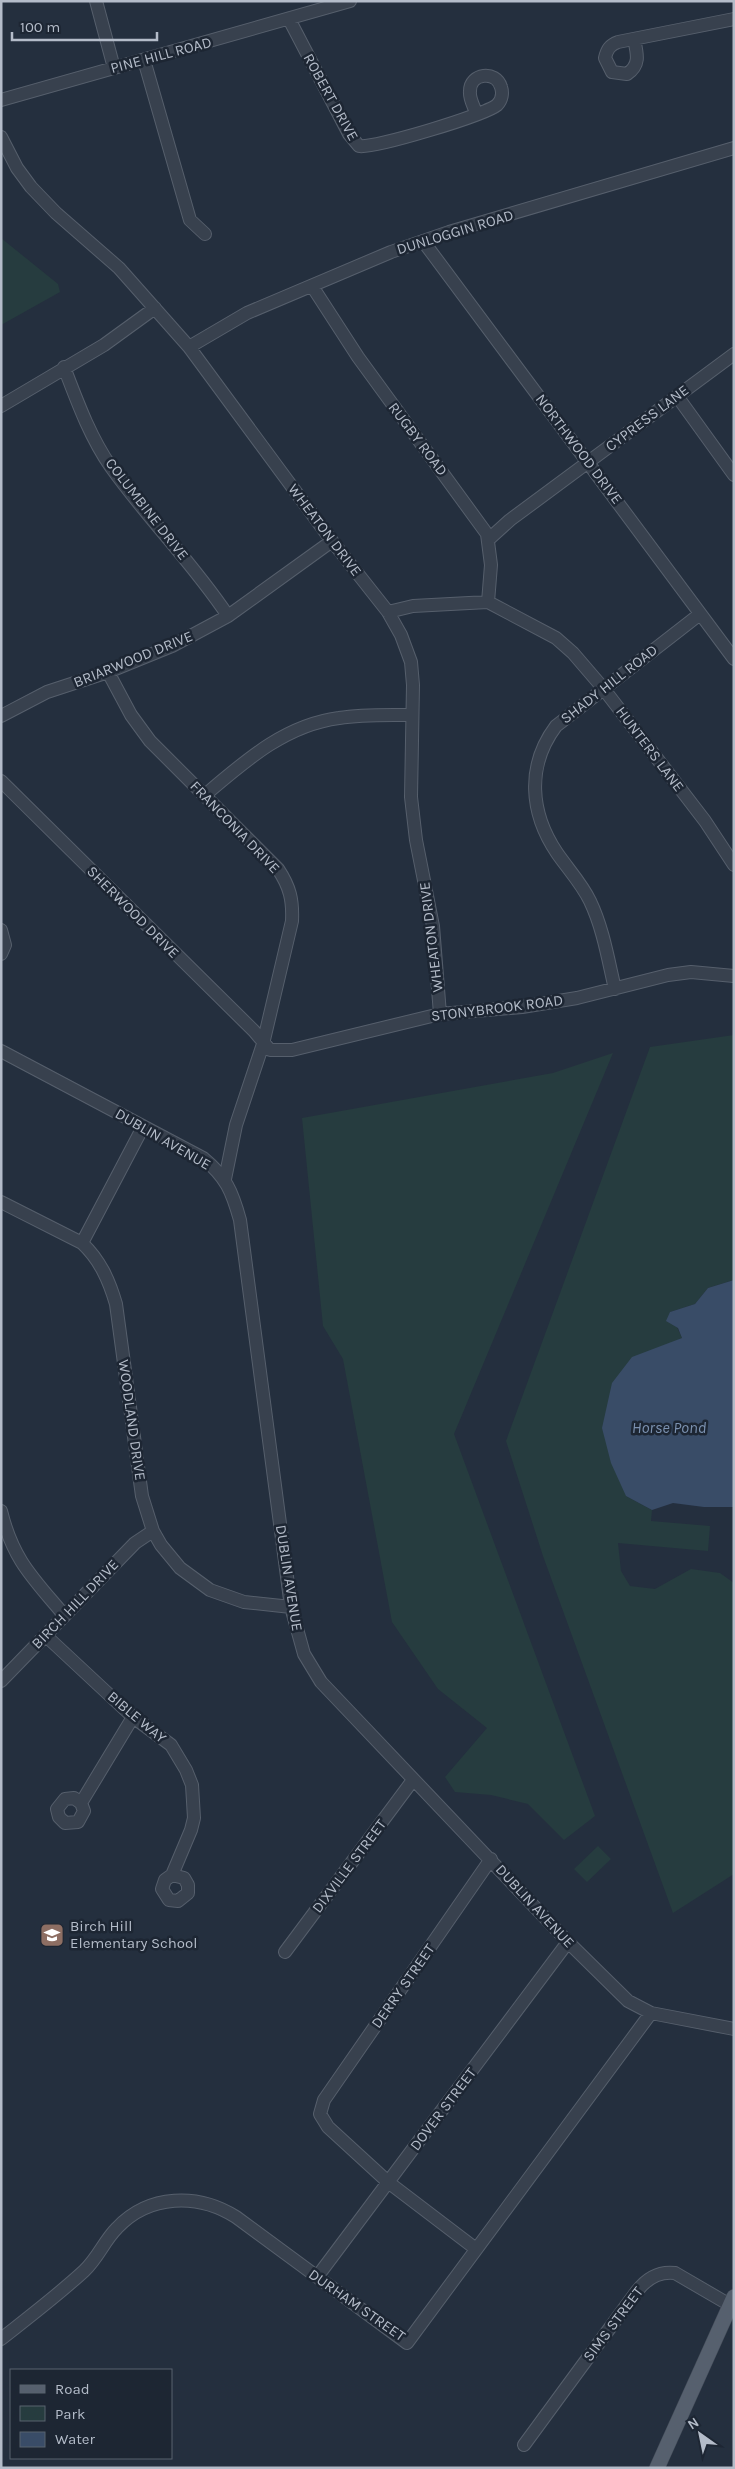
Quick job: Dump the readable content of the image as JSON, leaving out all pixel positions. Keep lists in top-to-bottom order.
{
  "streets": {
    "street": [
      "PINE HILL ROAD",
      "ROBERT DRIVE",
      "DUNLOGGIN ROAD",
      "CYPRESS LANE",
      "RUGBY ROAD",
      "NORTHWOOD DRIVE",
      "COLUMBINE DRIVE",
      "WHEATON DRIVE",
      "BRIARWOOD DRIVE",
      "SHADY HILL ROAD",
      "HUNTERS LANE",
      "FRANCONIA DRIVE",
      "SHERWOOD DRIVE",
      "STONYBROOK ROAD",
      "DUBLIN AVENUE",
      "WOODLAND DRIVE",
      "BIRCH HILL DRIVE",
      "BIBLE WAY",
      "DIXVILLE STREET",
      "DERRY STREET",
      "DOVER STREET",
      "DURHAM STREET",
      "SIMS STREET"
    ]
  },
  "crossings": [
    ["PINE HILL ROAD", "ROBERT DRIVE"],
    ["DUNLOGGIN ROAD", "RUGBY ROAD"],
    ["DUNLOGGIN ROAD", "NORTHWOOD DRIVE"],
    ["DUNLOGGIN ROAD", "WHEATON DRIVE"],
    ["CYPRESS LANE", "RUGBY ROAD"],
    ["CYPRESS LANE", "NORTHWOOD DRIVE"],
    ["RUGBY ROAD", "HUNTERS LANE"],
    ["NORTHWOOD DRIVE", "SHADY HILL ROAD"],
    ["COLUMBINE DRIVE", "BRIARWOOD DRIVE"],
    ["WHEATON DRIVE", "BRIARWOOD DRIVE"],
    ["WHEATON DRIVE", "STONYBROOK ROAD"],
    ["BRIARWOOD DRIVE", "FRANCONIA DRIVE"],
    ["SHADY HILL ROAD", "HUNTERS LANE"],
    ["SHADY HILL ROAD", "STONYBROOK ROAD"],
    ["FRANCONIA DRIVE", "SHERWOOD DRIVE"],
    ["FRANCONIA DRIVE", "STONYBROOK ROAD"],
    ["FRANCONIA DRIVE", "DUBLIN AVENUE"],
    ["SHERWOOD DRIVE", "STONYBROOK ROAD"],
    ["DUBLIN AVENUE", "WOODLAND DRIVE"],
    ["DUBLIN AVENUE", "DIXVILLE STREET"],
    ["DUBLIN AVENUE", "DERRY STREET"],
    ["DUBLIN AVENUE", "DOVER STREET"],
    ["DUBLIN AVENUE", "DURHAM STREET"],
    ["WOODLAND DRIVE", "BIRCH HILL DRIVE"],
    ["BIRCH HILL DRIVE", "BIBLE WAY"],
    ["DERRY STREET", "DOVER STREET"],
    ["DOVER STREET", "DURHAM STREET"]
  ],
  "water": ["Horse Pond"],
  "places": {
    "school or university": ["Birch Hill Elementary School"]
  },
  "legend": ["Road", "Park", "Water"],
  "scale_bar": "100 m",
  "north": "top left"
}
